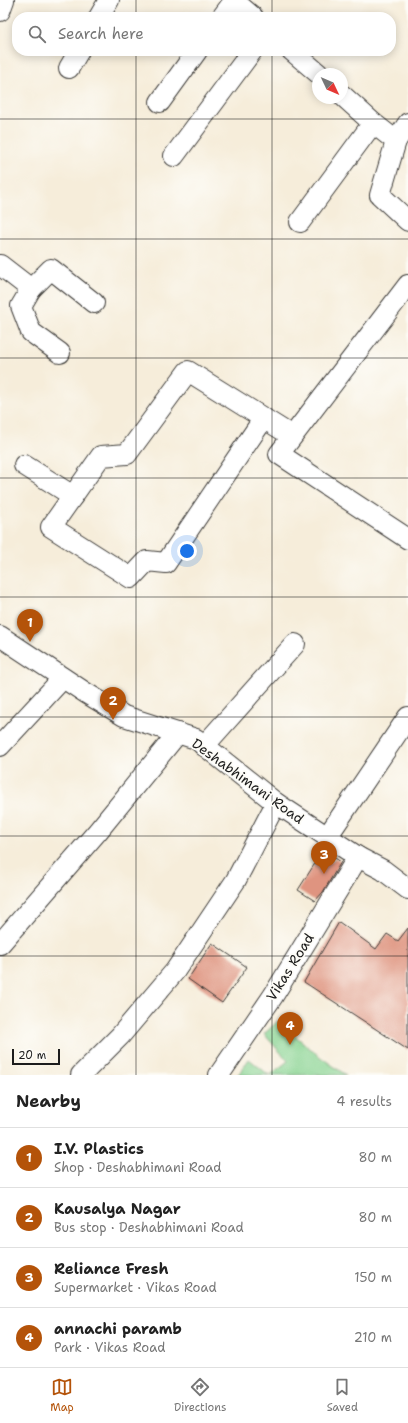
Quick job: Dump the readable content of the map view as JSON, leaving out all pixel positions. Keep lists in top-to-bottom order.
{
  "streets": {
    "street": ["Deshabhimani Road", "Vikas Road"]
  },
  "crossings": [
    ["Deshabhimani Road", "Vikas Road"]
  ],
  "scale_bar": "20 m",
  "north": "bottom right",
  "page": {
    "search": "Search here",
    "pins": [
      "1",
      "2",
      "3",
      "4"
    ],
    "scale": "20 m",
    "heading": ["Nearby", "4 results"],
    "list": [
      {
        "mark": "1",
        "name": "I.V. Plastics",
        "note": "Shop · Deshabhimani Road",
        "value": "80 m"
      },
      {
        "mark": "2",
        "name": "Kausalya Nagar",
        "note": "Bus stop · Deshabhimani Road",
        "value": "80 m"
      },
      {
        "mark": "3",
        "name": "Reliance Fresh",
        "note": "Supermarket · Vikas Road",
        "value": "150 m"
      },
      {
        "mark": "4",
        "name": "annachi paramb",
        "note": "Park · Vikas Road",
        "value": "210 m"
      }
    ],
    "nav": ["Map", "Directions", "Saved"]
  }
}
